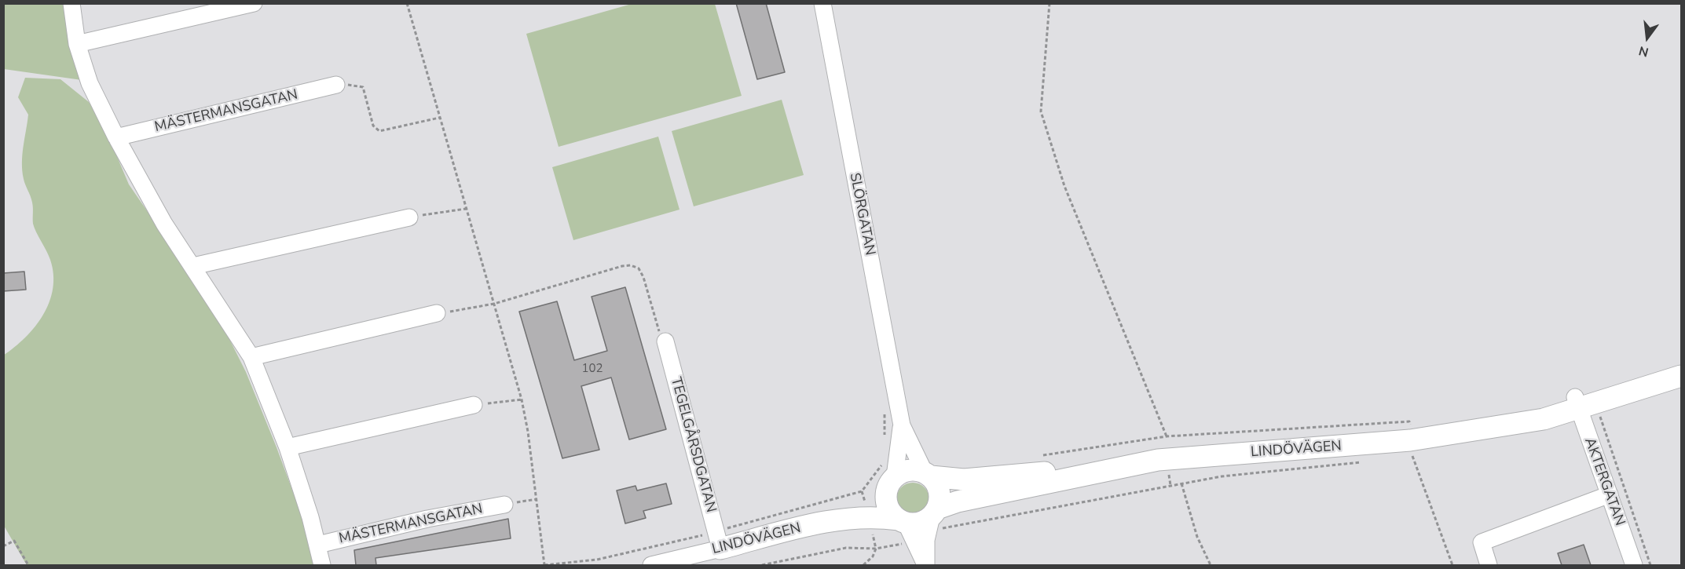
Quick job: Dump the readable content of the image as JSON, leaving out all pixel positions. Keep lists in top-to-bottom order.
{
  "streets": {
    "main road": ["LINDÖVÄGEN"],
    "street": [
      "MÄSTERMANSGATAN",
      "SLÖRGATAN",
      "TEGELGÅRSDGATAN",
      "AKTERGATAN"
    ]
  },
  "crossings": [
    ["SLÖRGATAN", "LINDÖVÄGEN"],
    ["TEGELGÅRSDGATAN", "LINDÖVÄGEN"],
    ["LINDÖVÄGEN", "AKTERGATAN"]
  ],
  "house_numbers": ["102"],
  "north": "bottom"
}
